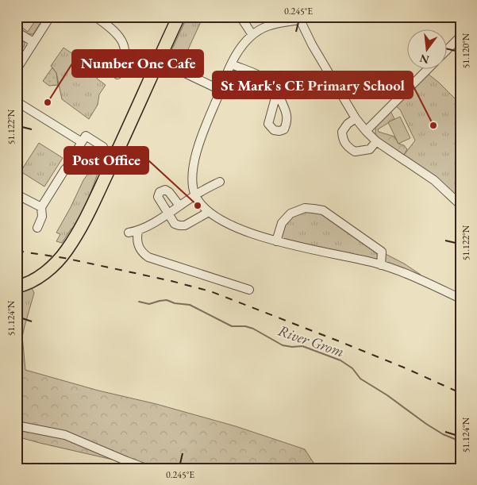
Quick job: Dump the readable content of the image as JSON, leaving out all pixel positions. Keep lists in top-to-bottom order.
{
  "water": ["River Grom"],
  "places": ["Number One Cafe", "St Mark's CE Primary School", "Post Office"],
  "north": "bottom",
  "coordinates": [
    "0.245°E",
    "51.120°N",
    "51.122°N",
    "51.124°N"
  ]
}
